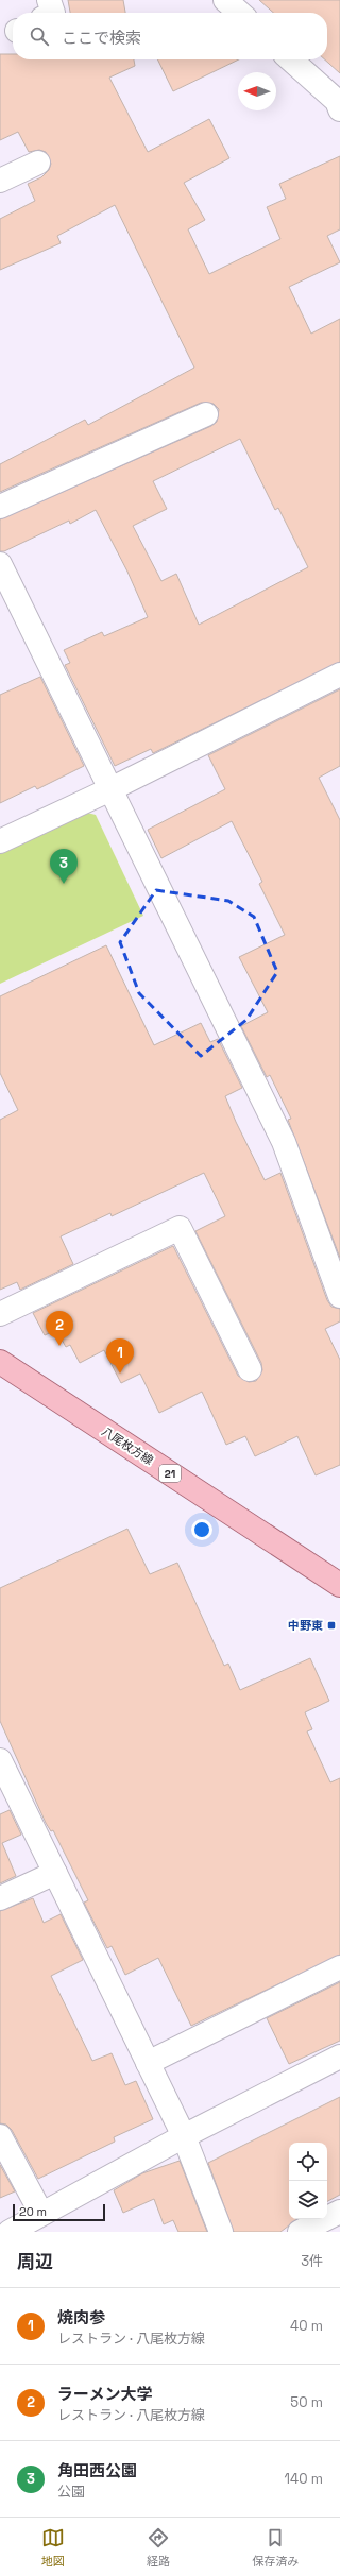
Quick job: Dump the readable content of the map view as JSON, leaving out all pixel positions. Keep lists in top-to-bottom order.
{
  "streets": {
    "main road": ["八尾枚方線", "21"]
  },
  "places": {
    "transit": ["中野東"]
  },
  "scale_bar": "20 m",
  "north": "left",
  "page": {
    "search": "ここで検索",
    "pins": ["3", "2", "1"],
    "scale": "20 m",
    "heading": ["周辺", "3件"],
    "list": [
      {
        "mark": "1",
        "name": "焼肉参",
        "note": "レストラン · 八尾枚方線",
        "value": "40 m"
      },
      {
        "mark": "2",
        "name": "ラーメン大学",
        "note": "レストラン · 八尾枚方線",
        "value": "50 m"
      },
      {
        "mark": "3",
        "name": "角田西公園",
        "note": "公園",
        "value": "140 m"
      }
    ],
    "nav": ["地図", "経路", "保存済み"]
  }
}
